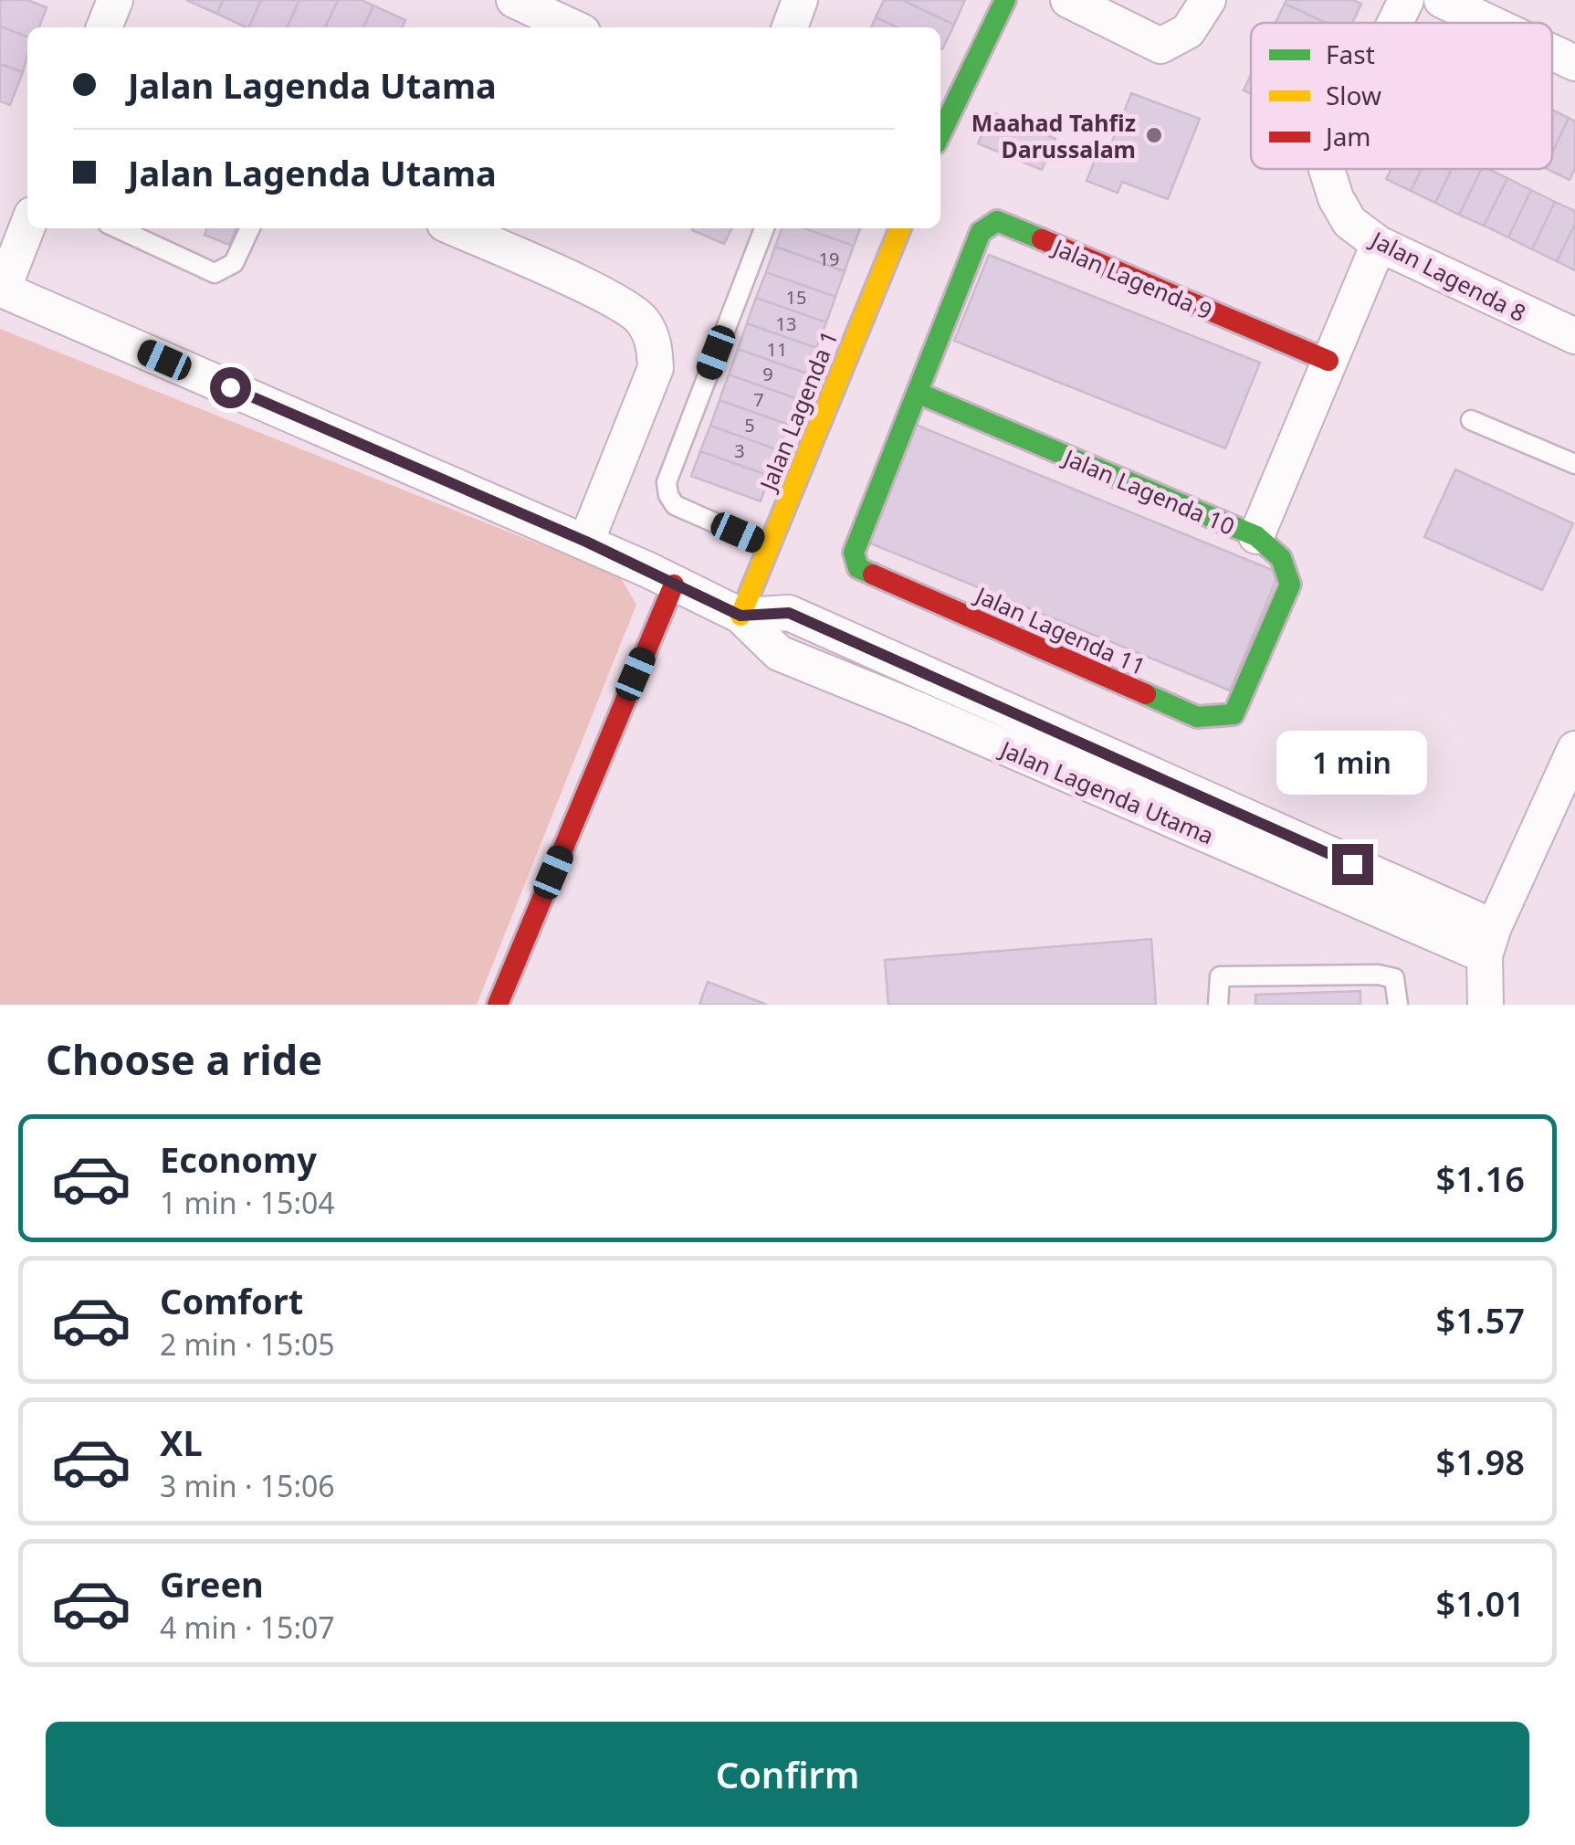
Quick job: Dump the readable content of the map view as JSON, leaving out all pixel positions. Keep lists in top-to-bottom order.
{
  "streets": {
    "street": [
      "Jalan Lagenda 8",
      "Jalan Lagenda 9",
      "Jalan Lagenda 1",
      "Jalan Lagenda 10",
      "Jalan Lagenda 11",
      "Jalan Lagenda Utama"
    ]
  },
  "crossings": [
    ["Jalan Lagenda 9", "Jalan Lagenda 10"],
    ["Jalan Lagenda 9", "Jalan Lagenda 11"],
    ["Jalan Lagenda 1", "Jalan Lagenda Utama"],
    ["Jalan Lagenda 10", "Jalan Lagenda 11"]
  ],
  "places": ["Maahad Tahfiz Darussalam"],
  "house_numbers": [
    "19",
    "15",
    "13",
    "11",
    "9",
    "7",
    "5",
    "3"
  ],
  "legend": ["Fast", "Slow", "Jam"],
  "page": {
    "banner": ["Jalan Lagenda Utama", "Jalan Lagenda Utama"],
    "bubble": "1 min",
    "heading": "Choose a ride",
    "list": [
      {
        "name": "Economy",
        "note": "1 min · 15:04",
        "value": "$1.16"
      },
      {
        "name": "Comfort",
        "note": "2 min · 15:05",
        "value": "$1.57"
      },
      {
        "name": "XL",
        "note": "3 min · 15:06",
        "value": "$1.98"
      },
      {
        "name": "Green",
        "note": "4 min · 15:07",
        "value": "$1.01"
      }
    ],
    "buttons": "Confirm"
  }
}
